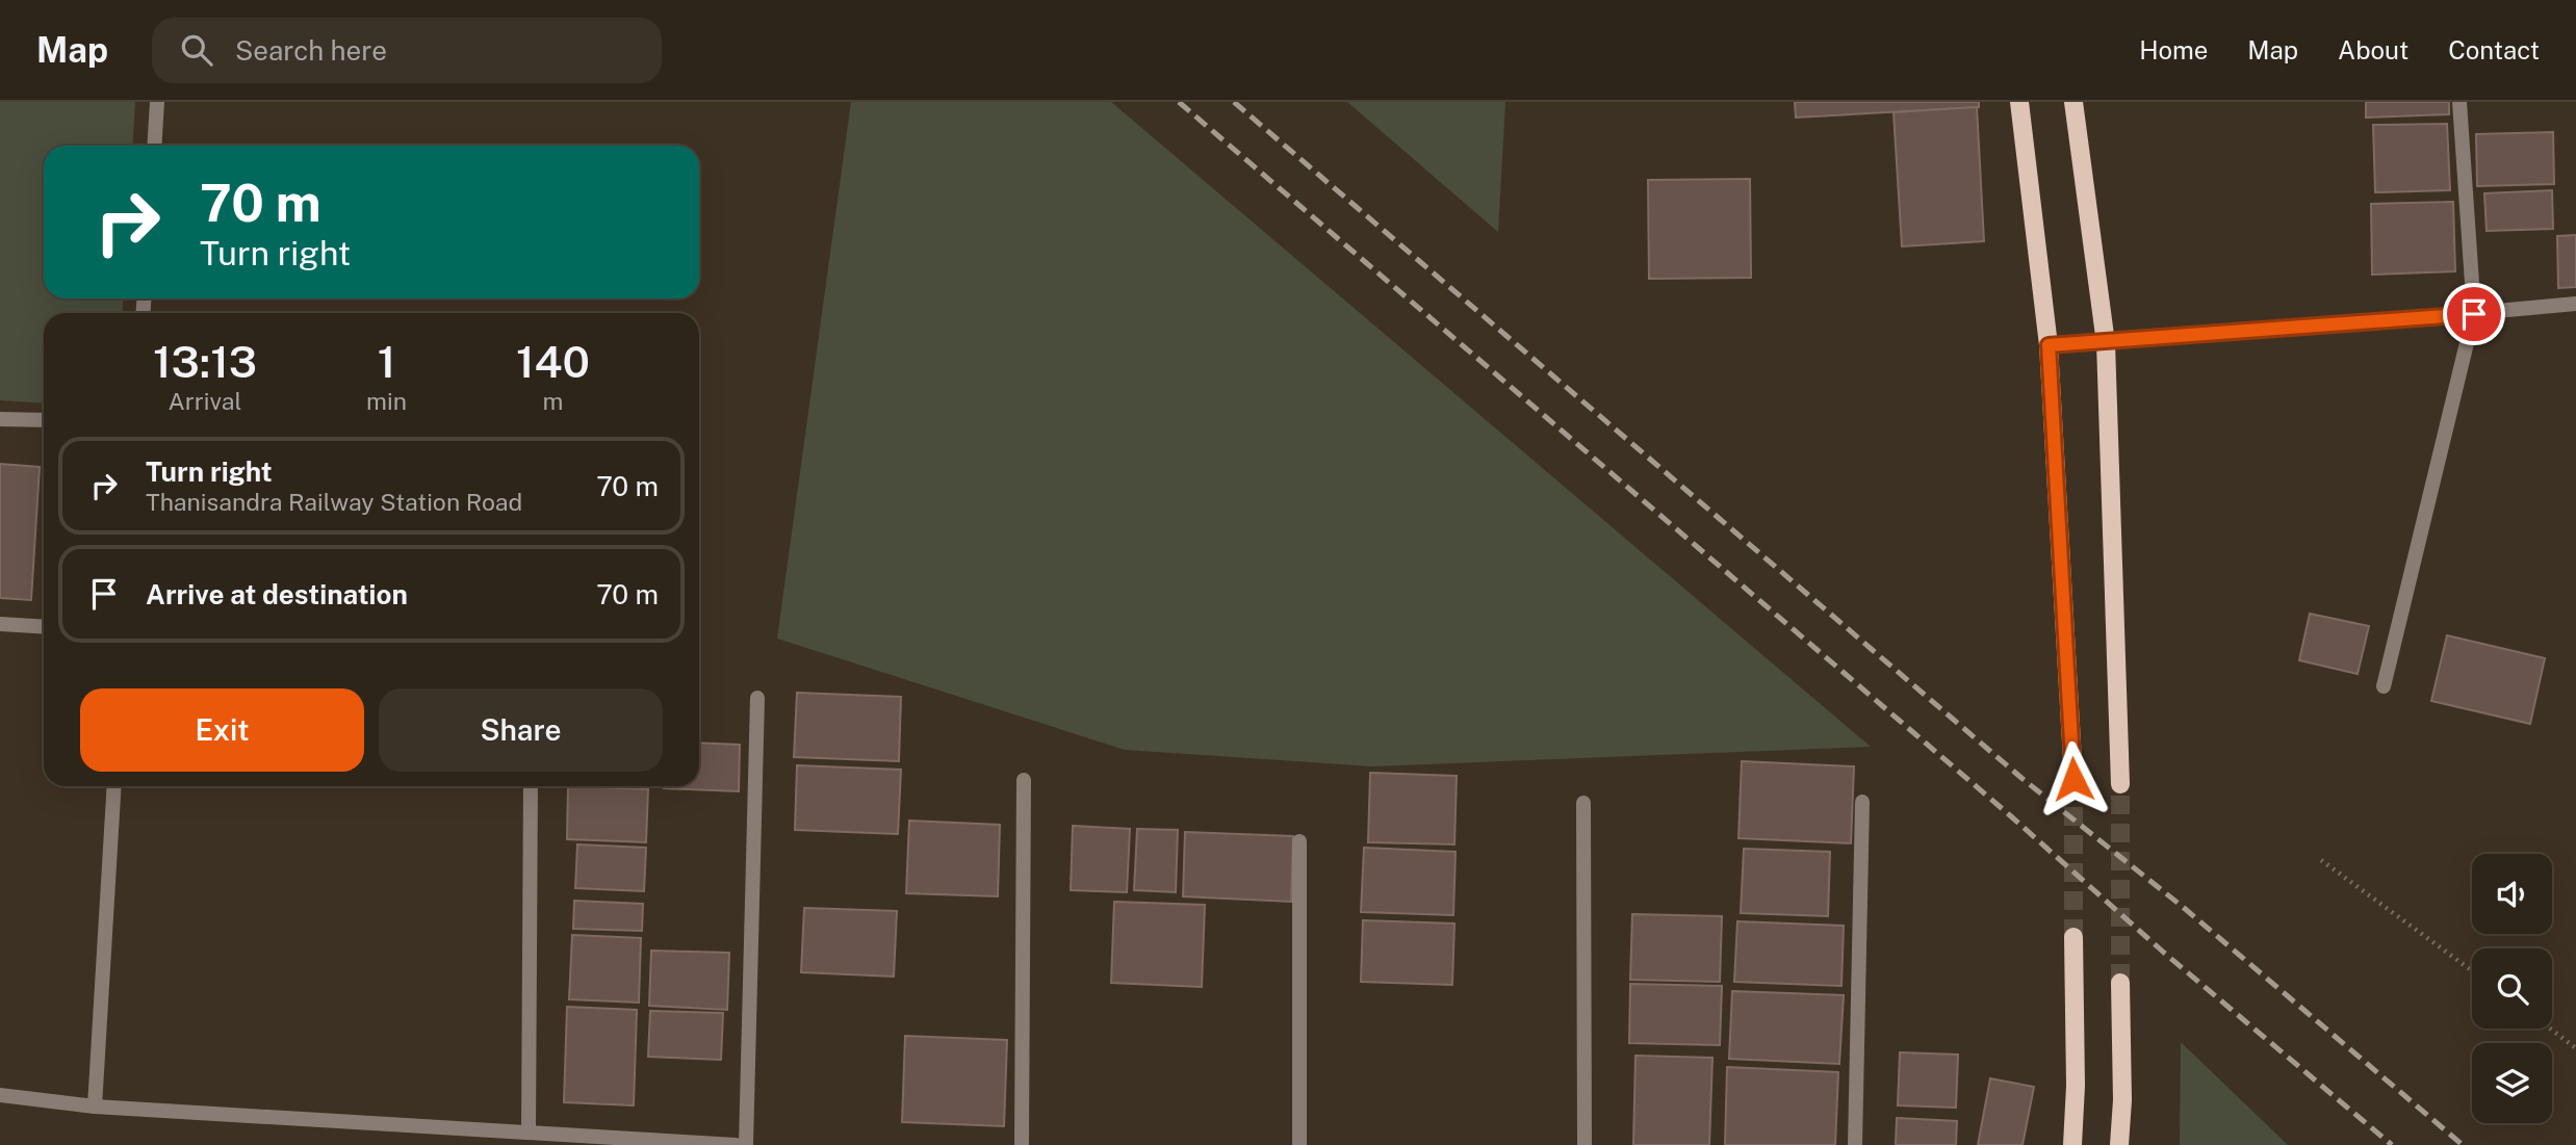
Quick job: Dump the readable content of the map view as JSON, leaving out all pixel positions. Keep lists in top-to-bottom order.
{
  "page": {
    "header": "Map",
    "search": "Search here",
    "nav": [
      "Home",
      "Map",
      "About",
      "Contact"
    ],
    "turn": ["70 m", "Turn right"],
    "eta": [
      "13:13",
      "Arrival",
      "1",
      "min",
      "140",
      "m"
    ],
    "list": [
      {
        "name": "Turn right",
        "note": "Thanisandra Railway Station Road",
        "value": "70 m"
      },
      {
        "name": "Arrive at destination",
        "value": "70 m"
      }
    ],
    "buttons": ["Exit", "Share"]
  }
}
